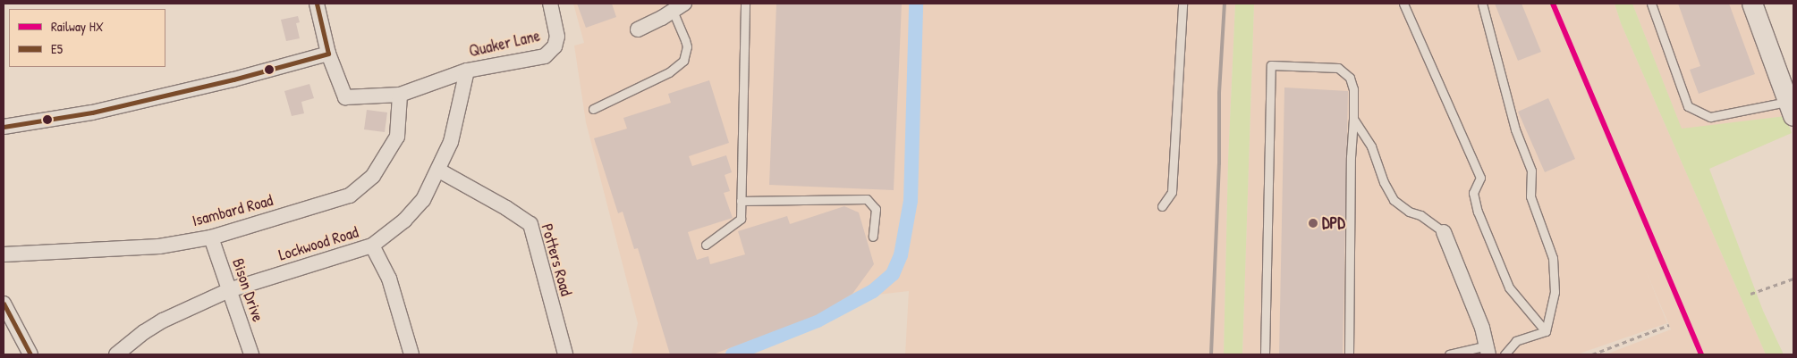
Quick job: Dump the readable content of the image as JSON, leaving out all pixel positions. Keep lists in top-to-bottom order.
{
  "streets": {
    "street": [
      "Quaker Lane",
      "Isambard Road",
      "Lockwood Road",
      "Potters Road",
      "Bison Drive"
    ]
  },
  "crossings": [
    ["Quaker Lane", "Isambard Road"],
    ["Quaker Lane", "Lockwood Road"],
    ["Isambard Road", "Bison Drive"],
    ["Lockwood Road", "Potters Road"],
    ["Lockwood Road", "Bison Drive"]
  ],
  "places": ["DPD"],
  "lines": ["rail line HX", "transit line E5"],
  "legend": ["Railway HX", "E5"]
}
